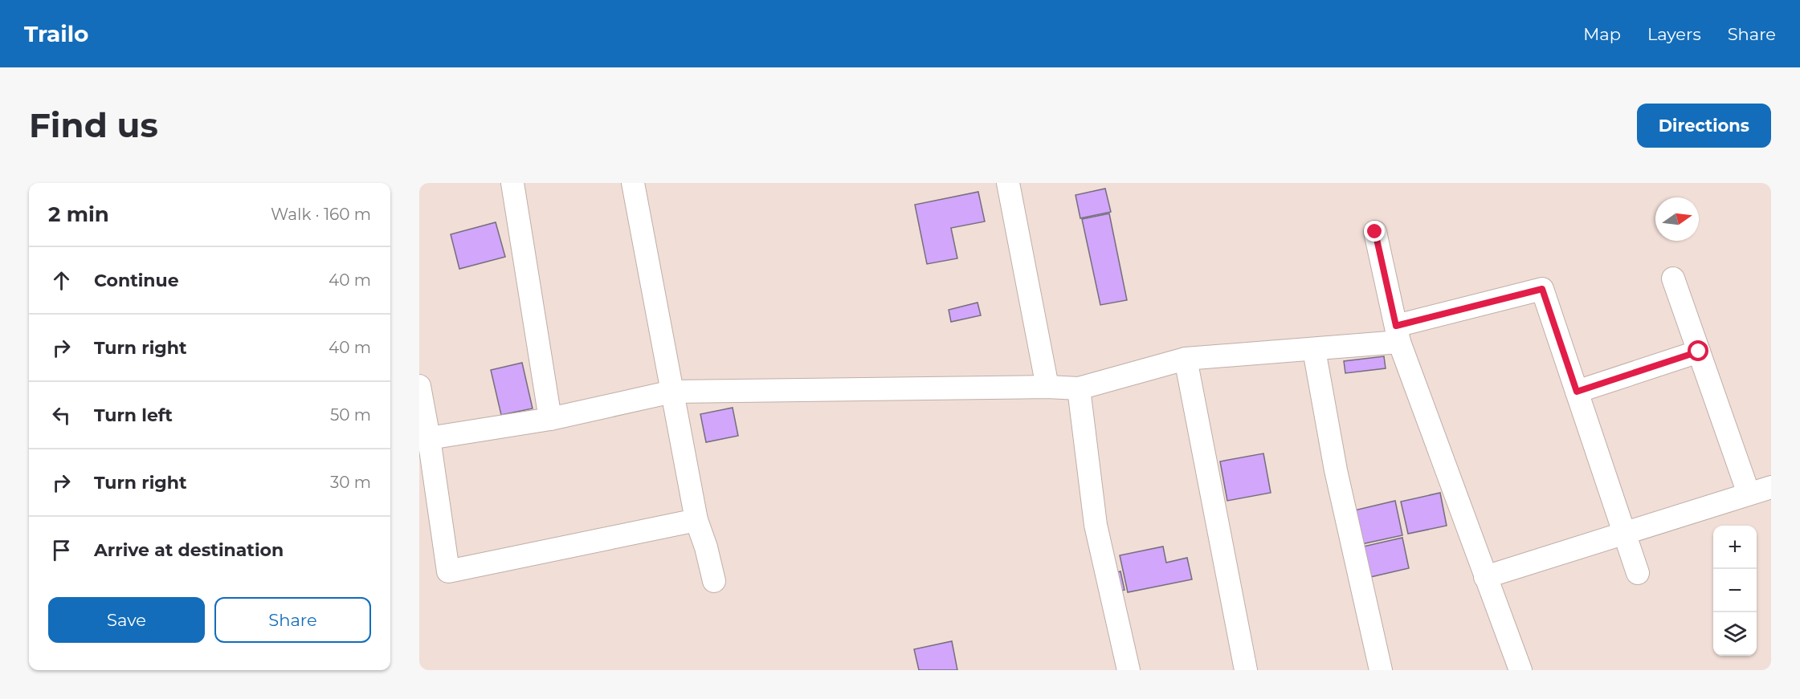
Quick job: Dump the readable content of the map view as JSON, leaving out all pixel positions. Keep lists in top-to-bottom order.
{
  "north": "right",
  "page": {
    "header": "Trailo",
    "nav": ["Map", "Layers", "Share"],
    "buttons": [
      "Directions",
      ["Save", "Share"]
    ],
    "title": "Find us",
    "heading": ["2 min", "Walk · 160 m"],
    "list": [
      ["Continue", "40 m"],
      ["Turn right", "40 m"],
      ["Turn left", "50 m"],
      ["Turn right", "30 m"],
      "Arrive at destination"
    ],
    "map_buttons": ["+", "−"]
  }
}
